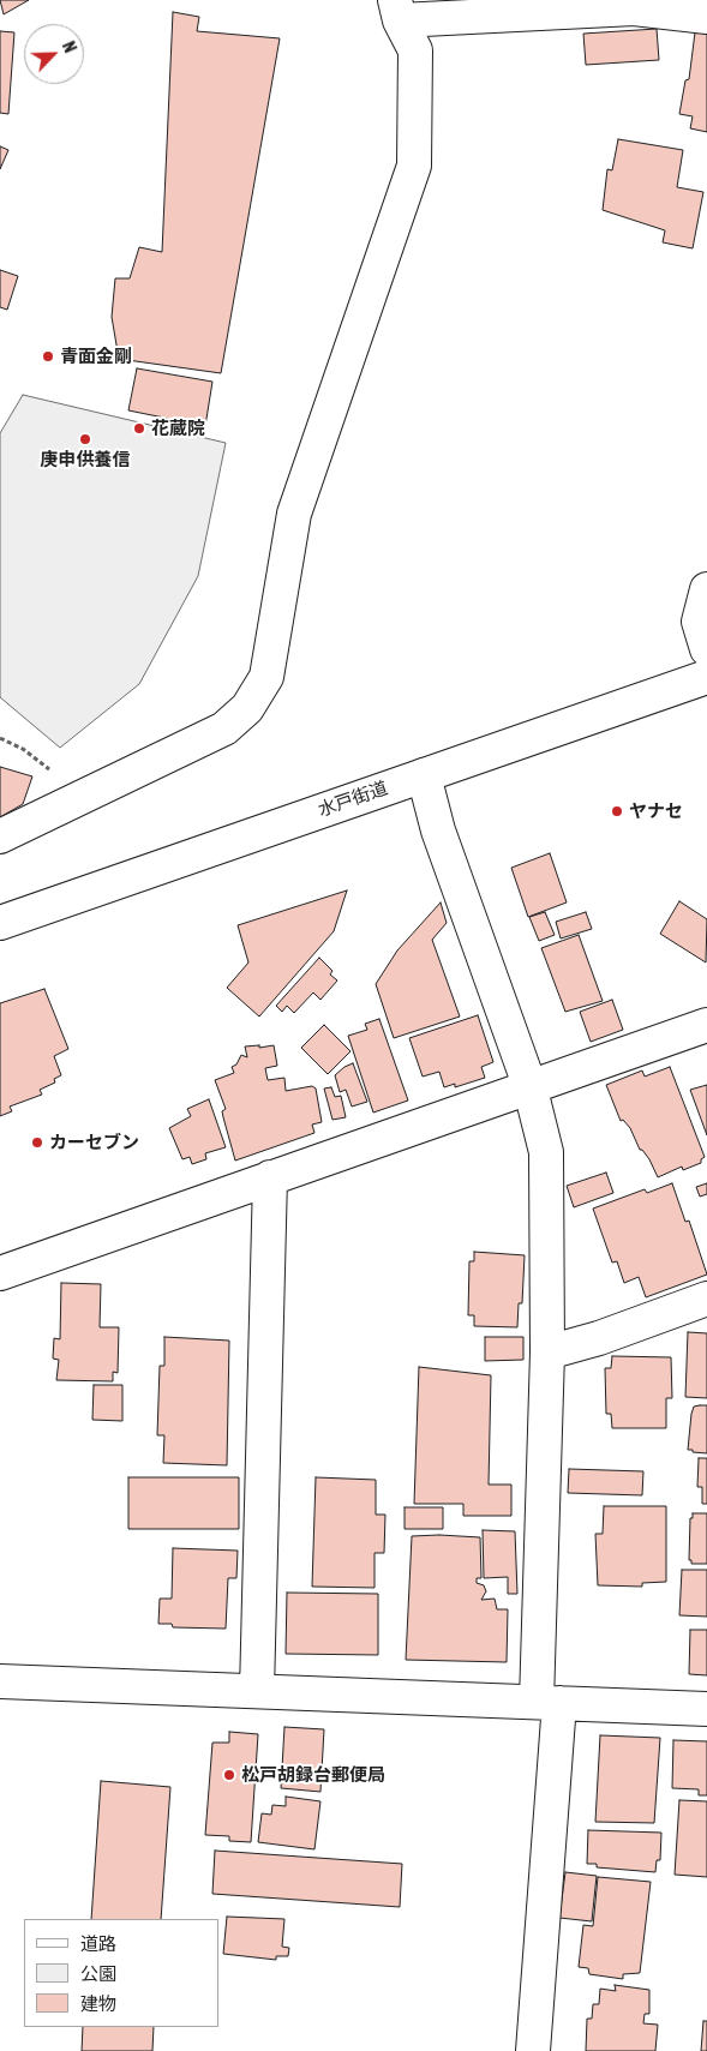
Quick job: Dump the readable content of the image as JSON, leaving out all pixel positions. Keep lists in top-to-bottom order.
{
  "streets": {
    "main road": ["水戸街道"]
  },
  "places": [
    "青面金剛",
    "花蔵院",
    "庚申供養信",
    "ヤナセ",
    "カーセブン",
    "松戸胡録台郵便局"
  ],
  "legend": ["道路", "公園", "建物"],
  "north": "top right"
}
